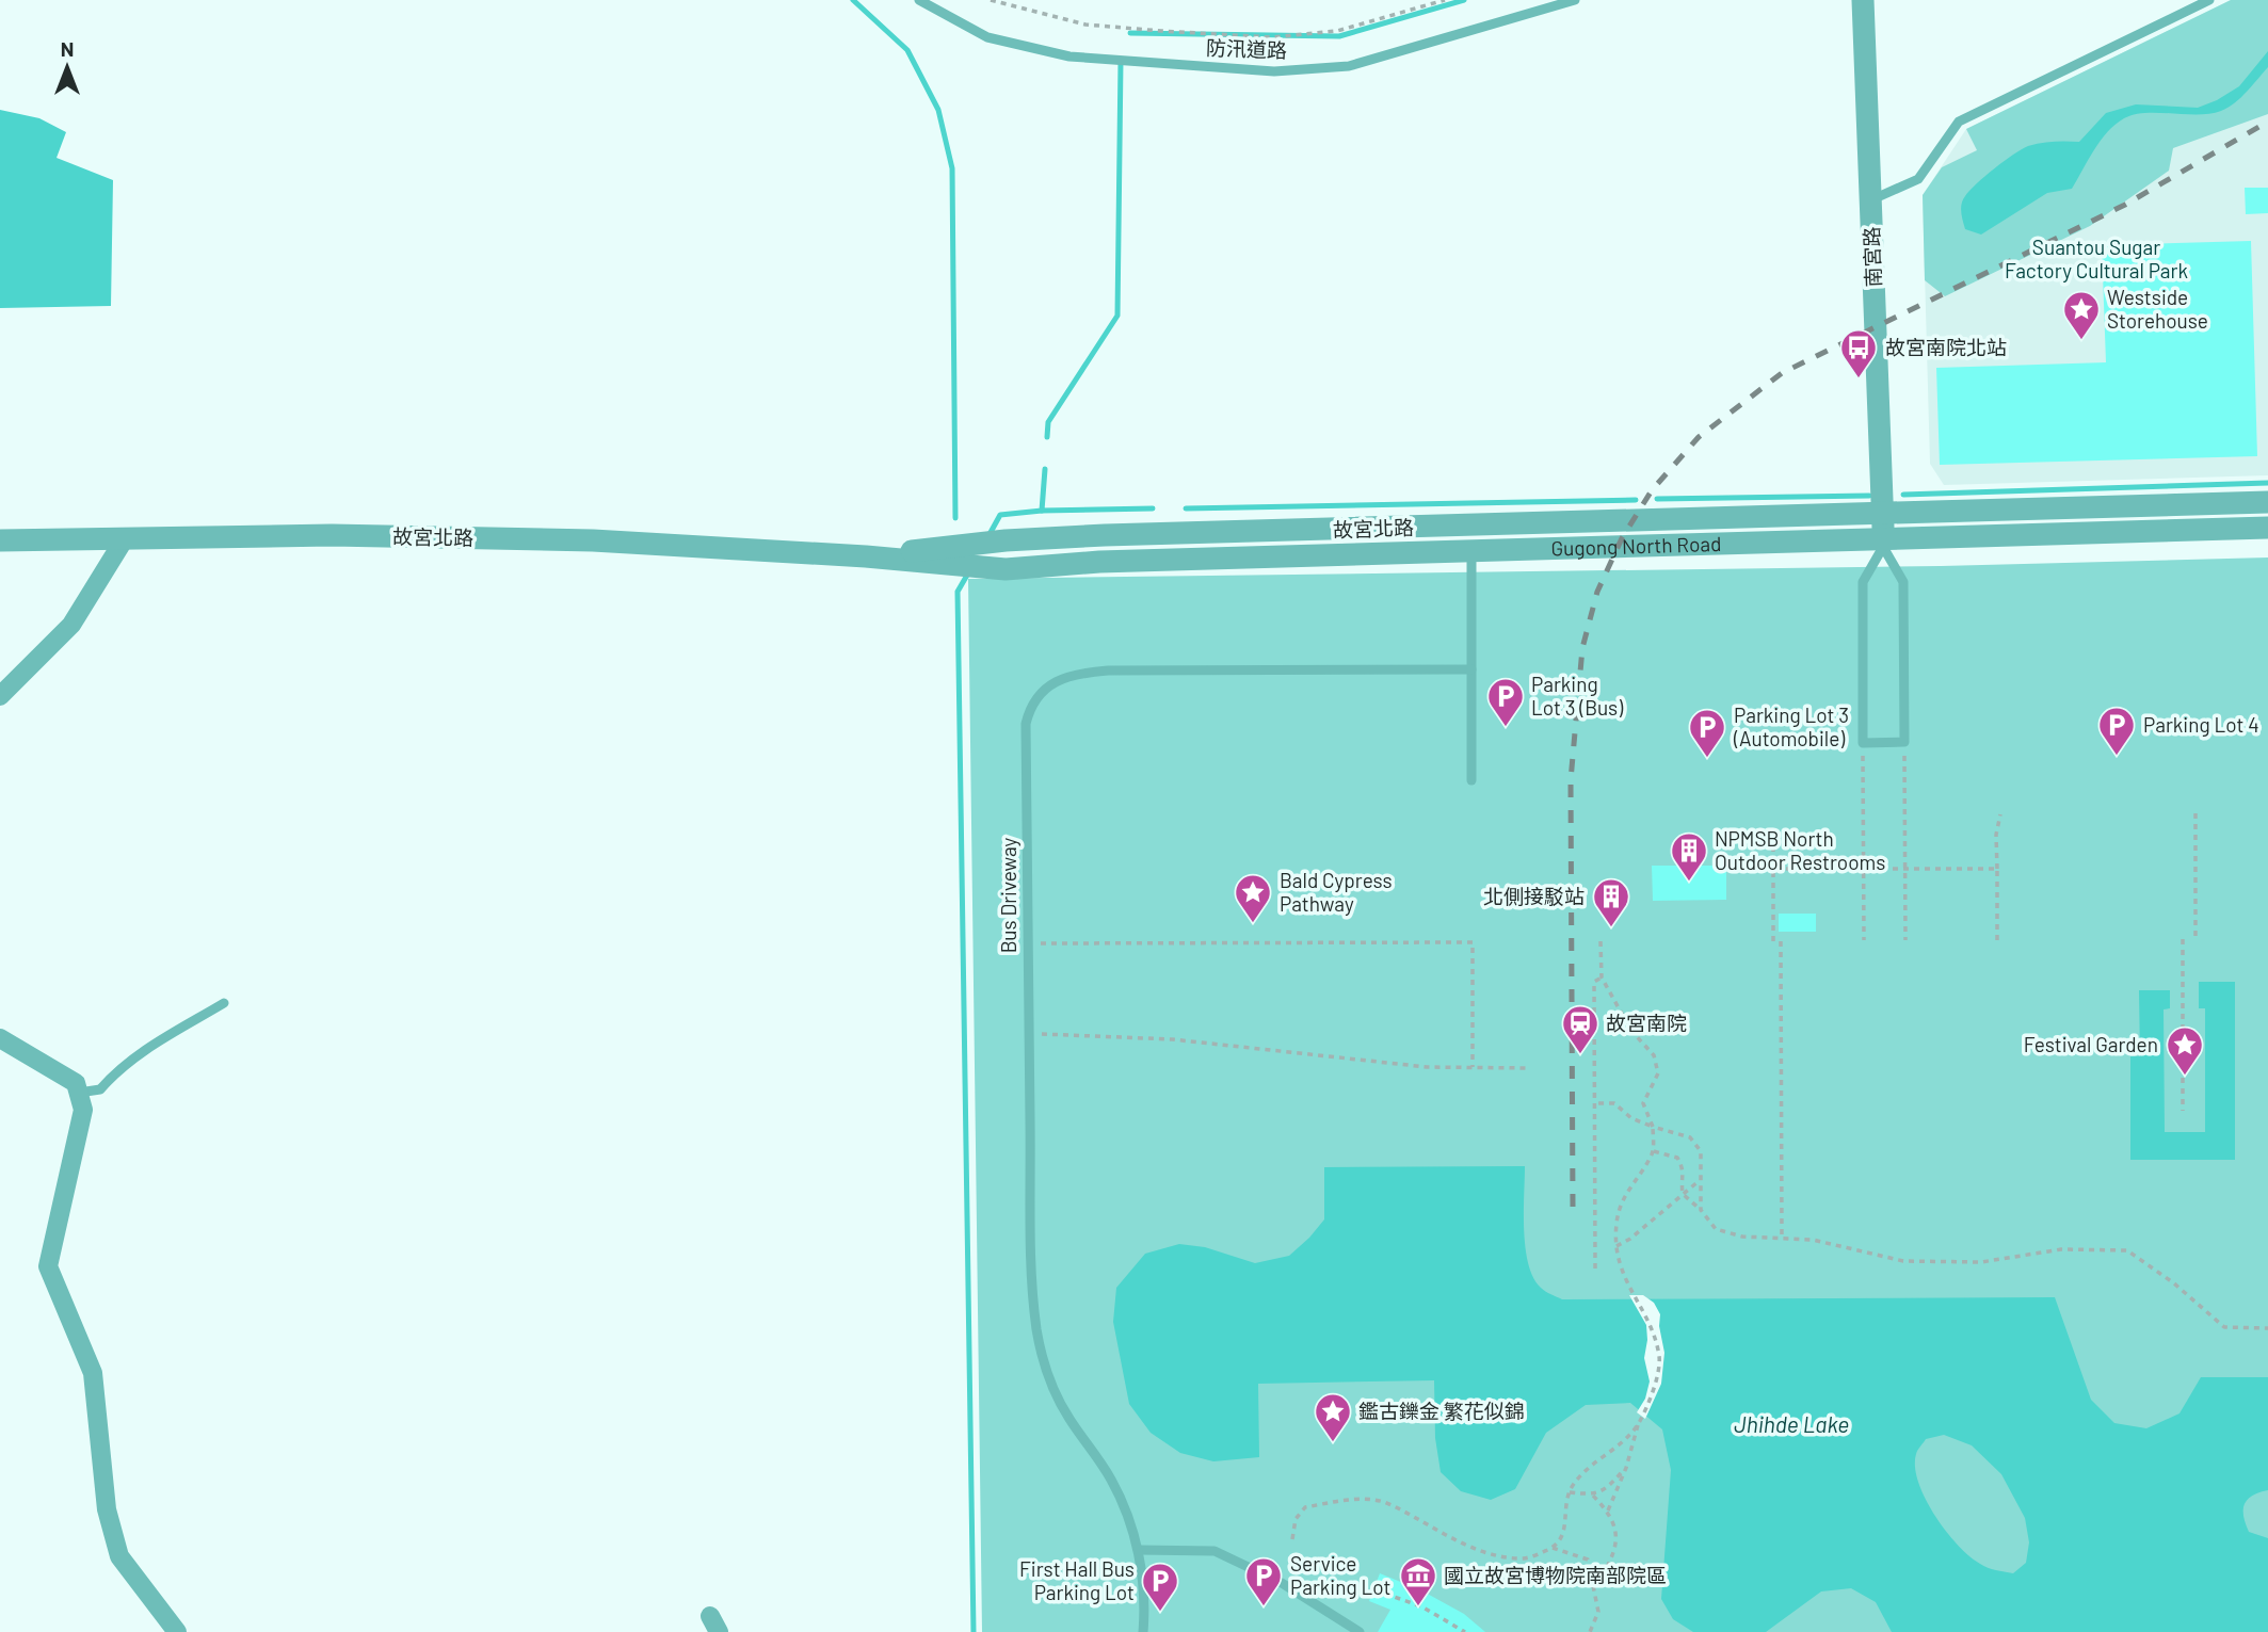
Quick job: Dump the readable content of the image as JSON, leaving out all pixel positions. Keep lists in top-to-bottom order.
{
  "streets": {
    "street": ["南宮路", "故宮北路", "Gugong North Road"],
    "lane": ["防汛道路", "Bus Driveway"]
  },
  "crossings": [
    ["南宮路", "故宮北路"],
    ["南宮路", "Gugong North Road"],
    ["故宮北路", "Gugong North Road"]
  ],
  "water": ["Jhihde Lake"],
  "parks": ["Suantou Sugar Factory Cultural Park"],
  "places": {
    "place": [
      "Westside Storehouse",
      "Bald Cypress Pathway",
      "Festival Garden",
      "鑑古鑠金 繁花似錦"
    ],
    "bus stop": ["故宮南院北站"],
    "parking": [
      "Parking Lot 3 (Bus)",
      "Parking Lot 4",
      "Parking Lot 3 (Automobile)",
      "Service Parking Lot",
      "First Hall Bus Parking Lot"
    ],
    "building": ["NPMSB North Outdoor Restrooms", "北側接駁站"],
    "station": ["故宮南院"],
    "museum": ["國立故宮博物院南部院區"]
  },
  "north": "top"
}
